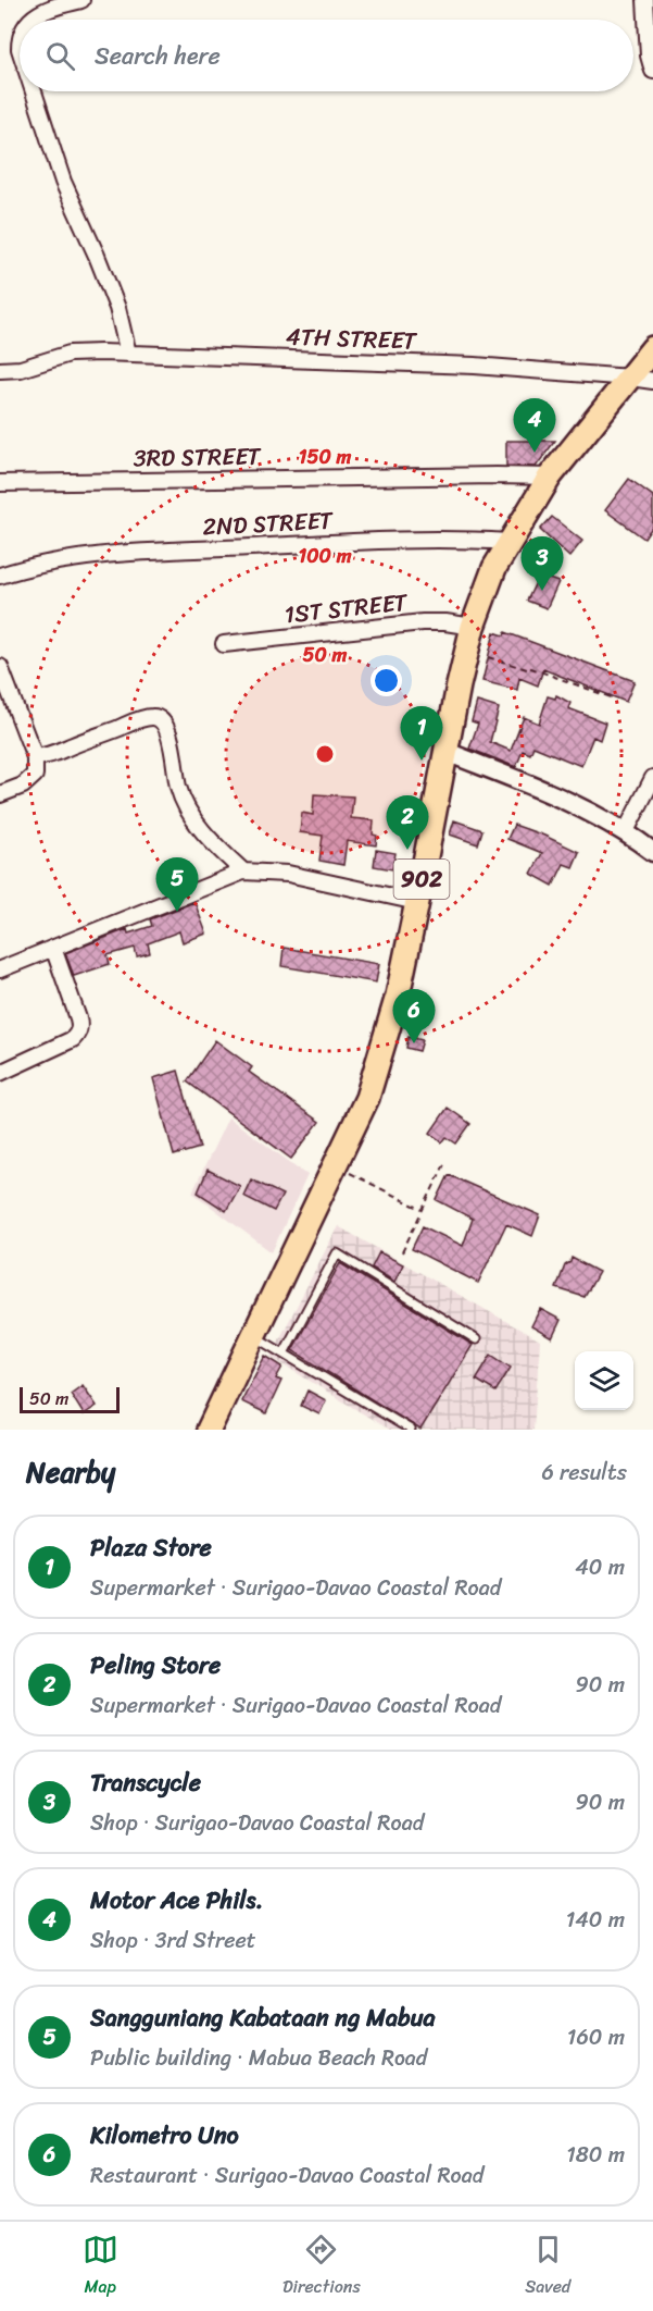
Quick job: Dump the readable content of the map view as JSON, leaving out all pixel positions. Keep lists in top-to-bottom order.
{
  "streets": {
    "highway": ["902"],
    "street": [
      "4TH STREET",
      "3RD STREET",
      "2ND STREET",
      "1ST STREET"
    ]
  },
  "crossings": [
    ["4TH STREET", "902"],
    ["3RD STREET", "902"],
    ["2ND STREET", "902"],
    ["1ST STREET", "902"]
  ],
  "scale_bar": "50 m",
  "page": {
    "search": "Search here",
    "pins": [
      "4",
      "3",
      "1",
      "2",
      "5",
      "6"
    ],
    "scale": "50 m",
    "heading": ["Nearby", "6 results"],
    "list": [
      {
        "mark": "1",
        "name": "Plaza Store",
        "note": "Supermarket · Surigao-Davao Coastal Road",
        "value": "40 m"
      },
      {
        "mark": "2",
        "name": "Peling Store",
        "note": "Supermarket · Surigao-Davao Coastal Road",
        "value": "90 m"
      },
      {
        "mark": "3",
        "name": "Transcycle",
        "note": "Shop · Surigao-Davao Coastal Road",
        "value": "90 m"
      },
      {
        "mark": "4",
        "name": "Motor Ace Phils.",
        "note": "Shop · 3rd Street",
        "value": "140 m"
      },
      {
        "mark": "5",
        "name": "Sangguniang Kabataan ng Mabua",
        "note": "Public building · Mabua Beach Road",
        "value": "160 m"
      },
      {
        "mark": "6",
        "name": "Kilometro Uno",
        "note": "Restaurant · Surigao-Davao Coastal Road",
        "value": "180 m"
      }
    ],
    "nav": ["Map", "Directions", "Saved"]
  },
  "rings": ["150 m", "100 m", "50 m"]
}
